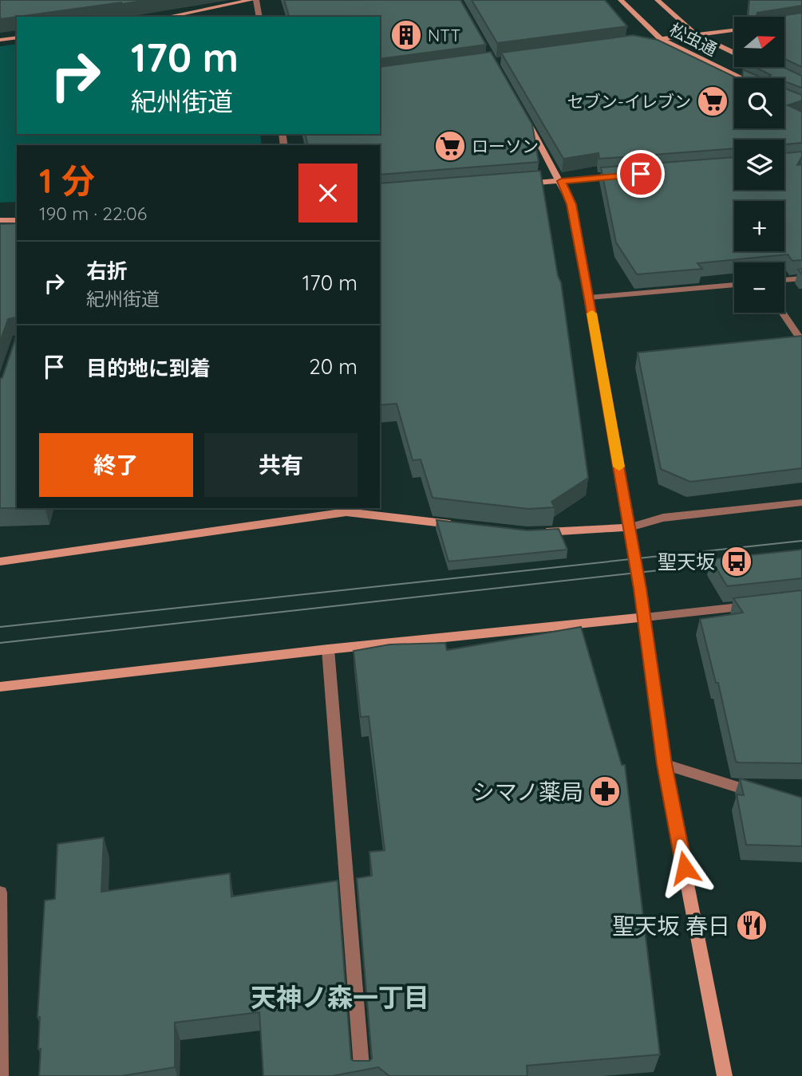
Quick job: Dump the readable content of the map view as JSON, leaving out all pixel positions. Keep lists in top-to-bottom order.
{
  "streets": {
    "street": ["松虫通"]
  },
  "districts": ["天神ノ森一丁目"],
  "places": {
    "building": ["NTT"],
    "supermarket": ["セブン-イレブン", "ローソン"],
    "bus stop": ["聖天坂"],
    "pharmacy": ["シマノ薬局"],
    "restaurant": ["聖天坂 春日"]
  },
  "north": "right",
  "page": {
    "map_buttons": ["+", "−"],
    "turn": ["170 m", "紀州街道"],
    "heading": ["1 分", "190 m · 22:06"],
    "list": [
      {
        "name": "右折",
        "note": "紀州街道",
        "value": "170 m"
      },
      {
        "name": "目的地に到着",
        "value": "20 m"
      }
    ],
    "buttons": ["終了", "共有"]
  }
}
